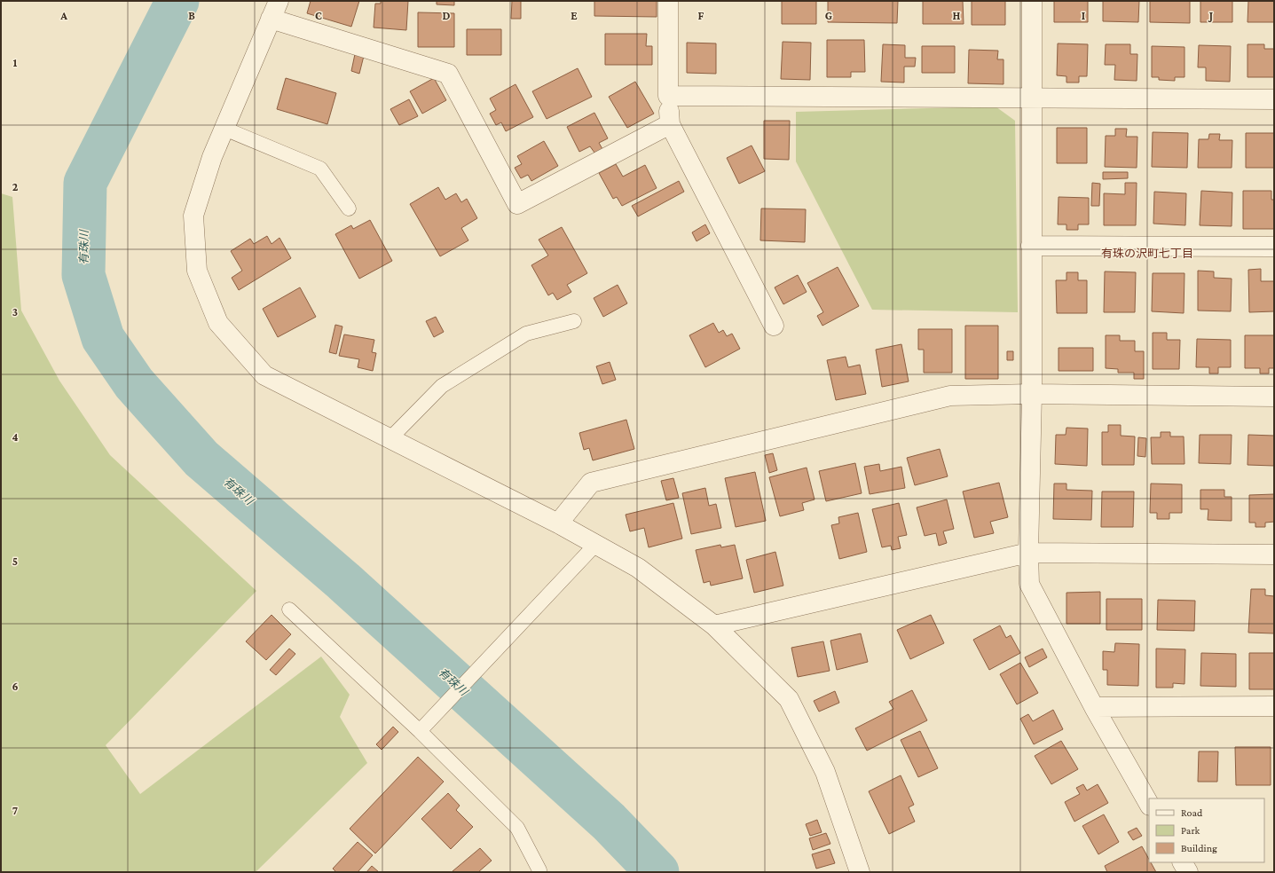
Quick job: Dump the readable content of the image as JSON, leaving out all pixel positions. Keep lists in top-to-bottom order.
{
  "districts": ["有珠の沢町七丁目"],
  "water": ["有珠川"],
  "legend": ["Road", "Park", "Building"],
  "grid": {
    "columns": [
      "A",
      "B",
      "C",
      "D",
      "E",
      "F",
      "G",
      "H",
      "I",
      "J"
    ],
    "rows": [
      "1",
      "2",
      "3",
      "4",
      "5",
      "6",
      "7"
    ]
  }
}
